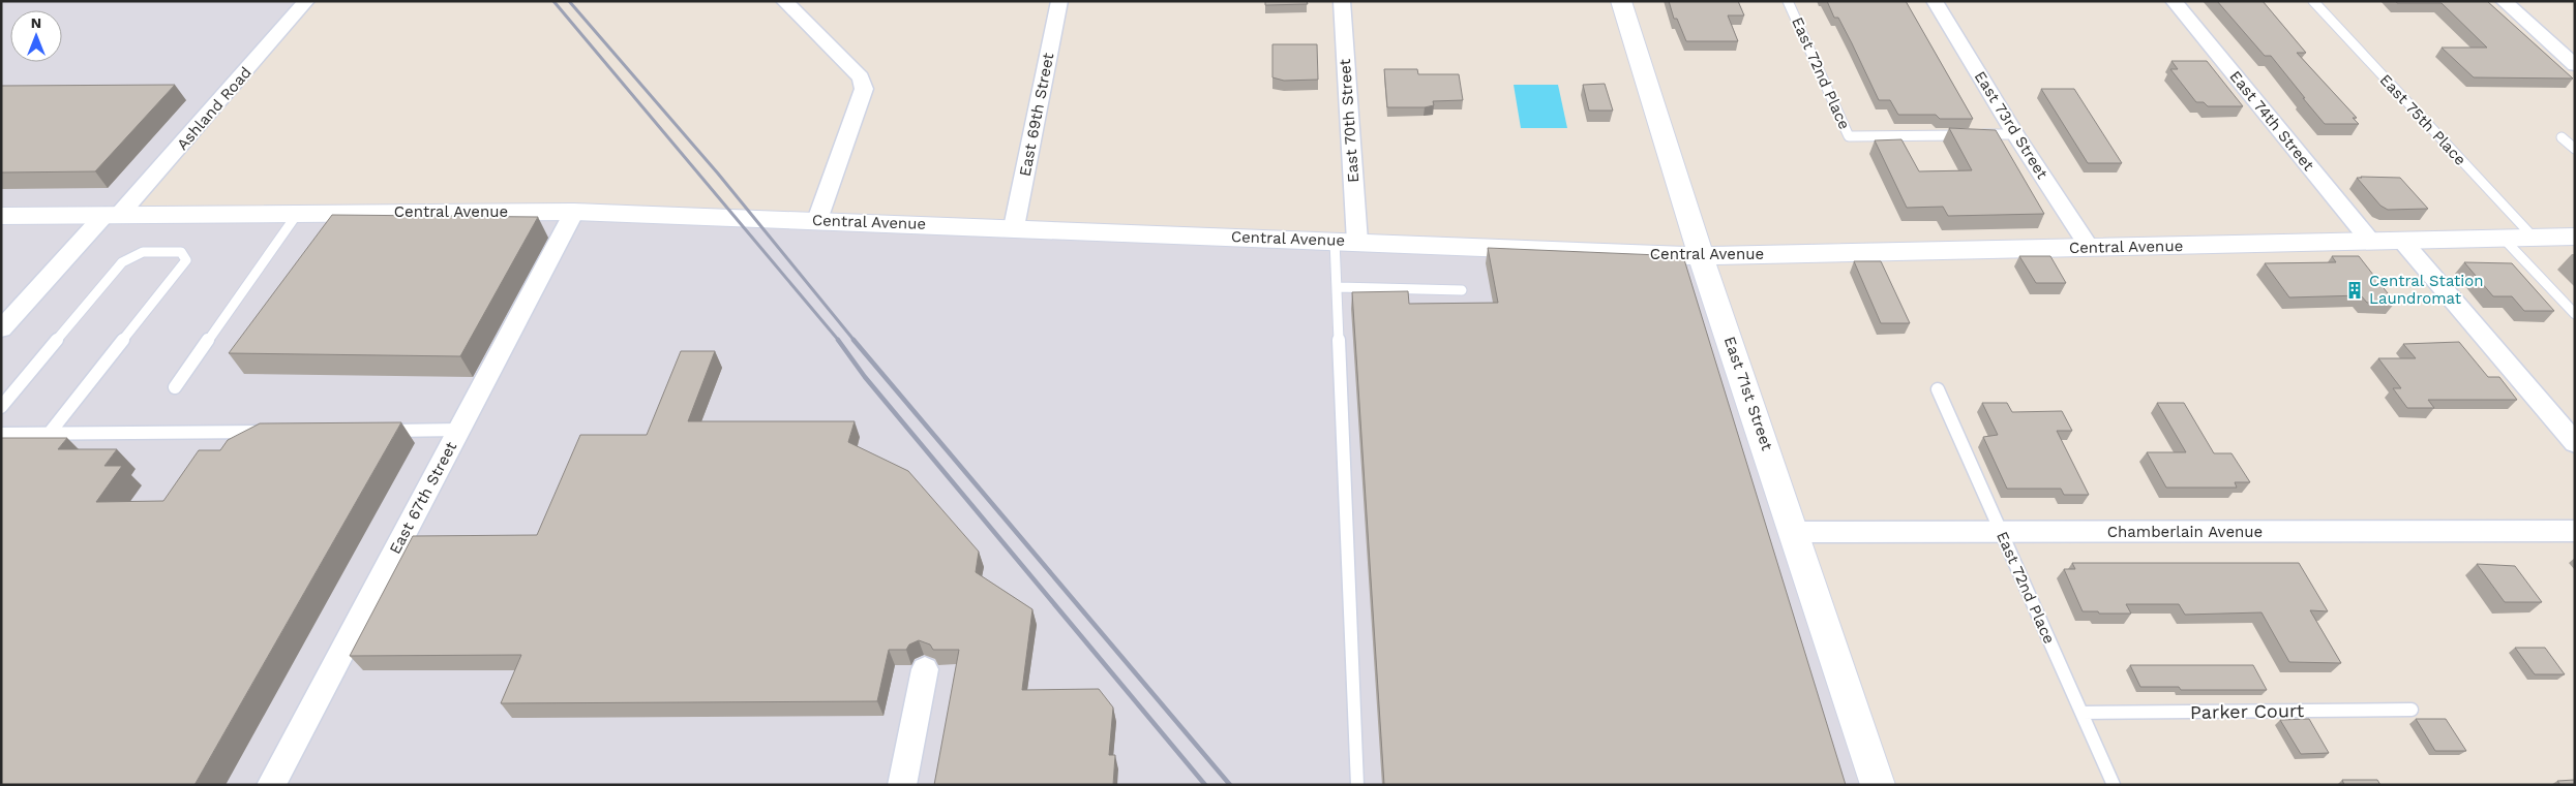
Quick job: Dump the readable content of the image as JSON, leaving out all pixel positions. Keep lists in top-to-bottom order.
{
  "streets": {
    "street": [
      "Ashland Road",
      "East 69th Street",
      "East 70th Street",
      "East 74th Street",
      "East 73rd Street",
      "Central Avenue",
      "East 71st Street",
      "East 67th Street",
      "Chamberlain Avenue"
    ],
    "lane": ["East 72nd Place", "East 75th Place", "Parker Court"]
  },
  "crossings": [
    ["East 72nd Place", "East 73rd Street"],
    ["East 72nd Place", "Chamberlain Avenue"],
    ["East 72nd Place", "Parker Court"],
    ["Ashland Road", "Central Avenue"],
    ["East 69th Street", "Central Avenue"],
    ["East 75th Place", "Central Avenue"],
    ["East 70th Street", "Central Avenue"],
    ["East 74th Street", "Central Avenue"],
    ["East 73rd Street", "Central Avenue"],
    ["Central Avenue", "East 71st Street"],
    ["Central Avenue", "East 67th Street"],
    ["East 71st Street", "Chamberlain Avenue"]
  ],
  "places": {
    "building": ["Central Station Laundromat"]
  },
  "north": "top"
}
